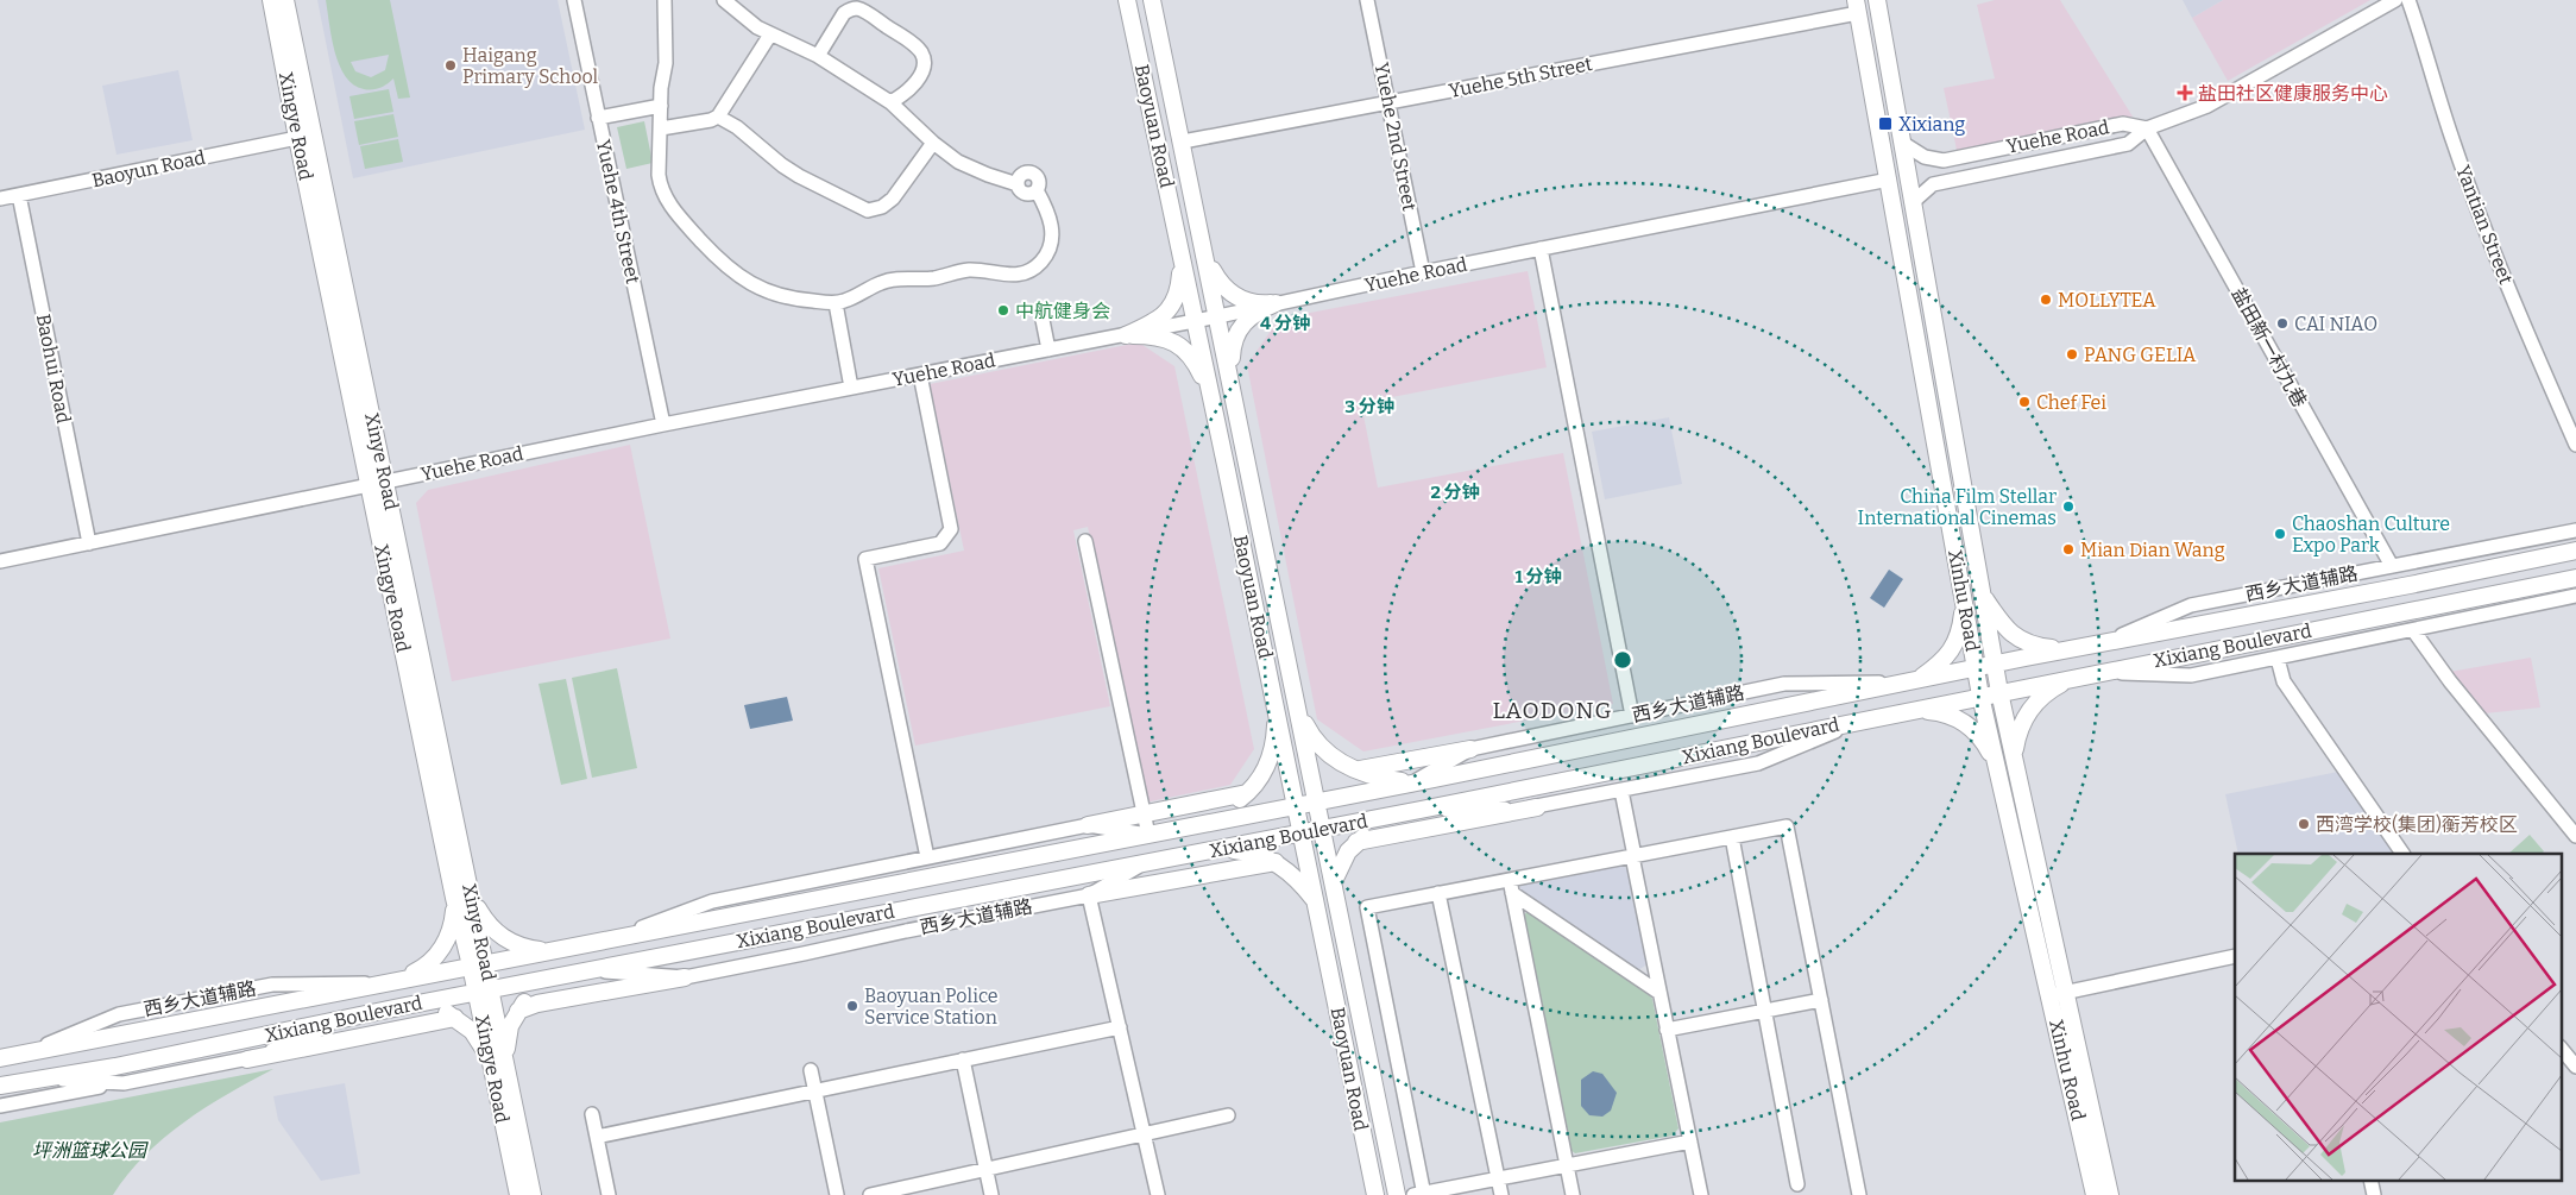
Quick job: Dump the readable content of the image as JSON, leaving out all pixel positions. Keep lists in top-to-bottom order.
{
  "streets": {
    "main road": [
      "Xingye Road",
      "Baoyuan Road",
      "Xinye Road",
      "Xinhu Road",
      "Xixiang Boulevard"
    ],
    "street": [
      "Yuehe 5th Street",
      "Yuehe 2nd Street",
      "Yuehe Road",
      "Baoyun Road",
      "Yuehe 4th Street",
      "Yantian Street",
      "盐田新一村九巷",
      "Baohui Road",
      "西乡大道辅路"
    ]
  },
  "crossings": [
    ["Yuehe 5th Street", "Baoyuan Road"],
    ["Yuehe 5th Street", "Yuehe 2nd Street"],
    ["Yuehe 5th Street", "Xinhu Road"],
    ["Xingye Road", "Yuehe Road"],
    ["Xingye Road", "Baoyun Road"],
    ["Xingye Road", "Xinye Road"],
    ["Xingye Road", "Xixiang Boulevard"],
    ["Baoyuan Road", "Yuehe Road"],
    ["Baoyuan Road", "Xixiang Boulevard"],
    ["Yuehe 2nd Street", "Yuehe Road"],
    ["Yuehe Road", "Yuehe 4th Street"],
    ["Yuehe Road", "盐田新一村九巷"],
    ["Yuehe Road", "Baohui Road"],
    ["Yuehe Road", "Xinye Road"],
    ["Yuehe Road", "Xinhu Road"],
    ["Baoyun Road", "Baohui Road"],
    ["盐田新一村九巷", "西乡大道辅路"],
    ["Xinye Road", "Xixiang Boulevard"],
    ["西乡大道辅路", "Xixiang Boulevard"],
    ["Xinhu Road", "Xixiang Boulevard"]
  ],
  "districts": ["LAODONG"],
  "parks": ["坪洲篮球公园"],
  "places": {
    "other": [
      "Haigang Primary School",
      "MOLLYTEA",
      "中航健身会",
      "CAI NIAO",
      "PANG GELIA",
      "Chef Fei",
      "China Film Stellar International Cinemas",
      "Chaoshan Culture Expo Park",
      "Mian Dian Wang",
      "西湾学校(集团)蘅芳校区",
      "Baoyuan Police Service Station"
    ],
    "health": ["盐田社区健康服务中心"],
    "transit": ["Xixiang"]
  },
  "rings": [
    "4 分钟",
    "3 分钟",
    "2 分钟",
    "1 分钟"
  ]
}
